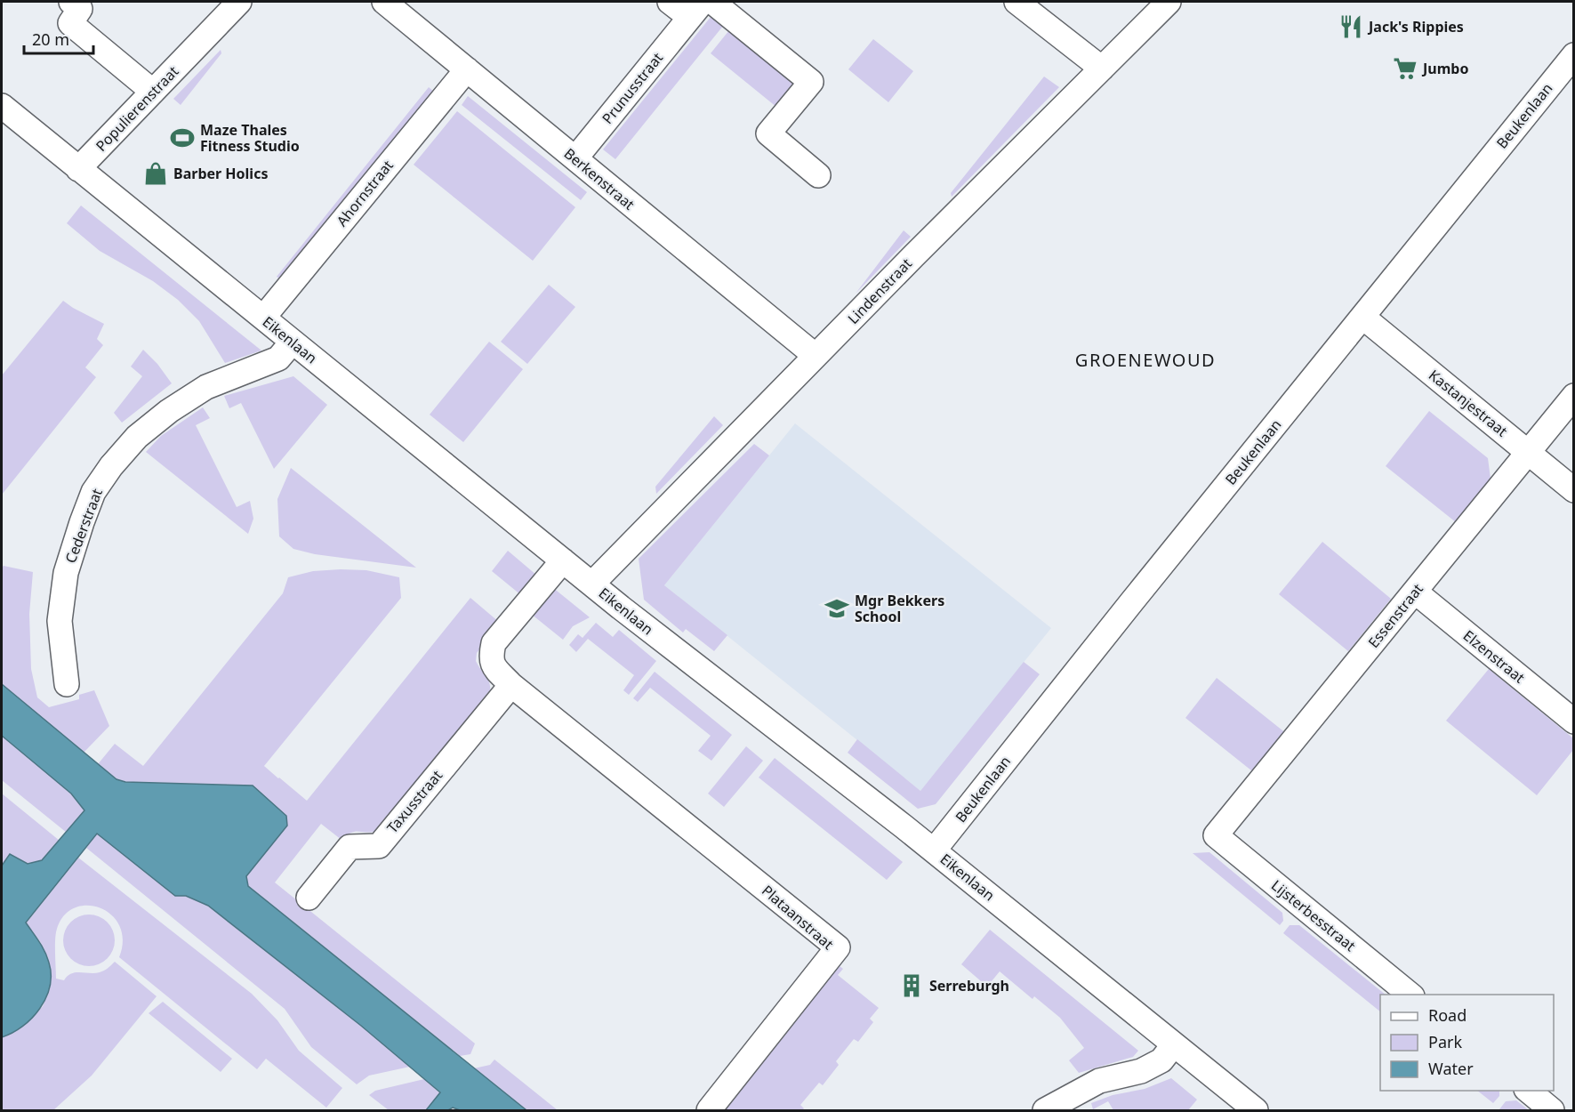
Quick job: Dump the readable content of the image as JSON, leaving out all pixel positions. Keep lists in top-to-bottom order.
{
  "streets": {
    "street": [
      "Prunusstraat",
      "Populierenstraat",
      "Beukenlaan",
      "Berkenstraat",
      "Ahornstraat",
      "Lindenstraat",
      "Eikenlaan",
      "Kastanjestraat",
      "Cederstraat",
      "Essenstraat",
      "Elzenstraat",
      "Taxusstraat",
      "Lijsterbesstraat",
      "Plataanstraat"
    ]
  },
  "crossings": [
    ["Prunusstraat", "Berkenstraat"],
    ["Populierenstraat", "Eikenlaan"],
    ["Beukenlaan", "Eikenlaan"],
    ["Beukenlaan", "Kastanjestraat"],
    ["Berkenstraat", "Ahornstraat"],
    ["Berkenstraat", "Lindenstraat"],
    ["Ahornstraat", "Eikenlaan"],
    ["Lindenstraat", "Eikenlaan"],
    ["Eikenlaan", "Cederstraat"],
    ["Kastanjestraat", "Essenstraat"],
    ["Essenstraat", "Elzenstraat"],
    ["Essenstraat", "Lijsterbesstraat"],
    ["Taxusstraat", "Plataanstraat"]
  ],
  "districts": ["GROENEWOUD"],
  "places": {
    "restaurant": ["Jack's Rippies"],
    "supermarket": ["Jumbo"],
    "sports": ["Maze Thales Fitness Studio"],
    "shop": ["Barber Holics"],
    "school or university": ["Mgr Bekkers School"],
    "building": ["Serreburgh"]
  },
  "legend": ["Road", "Park", "Water"],
  "scale_bar": "20 m"
}
